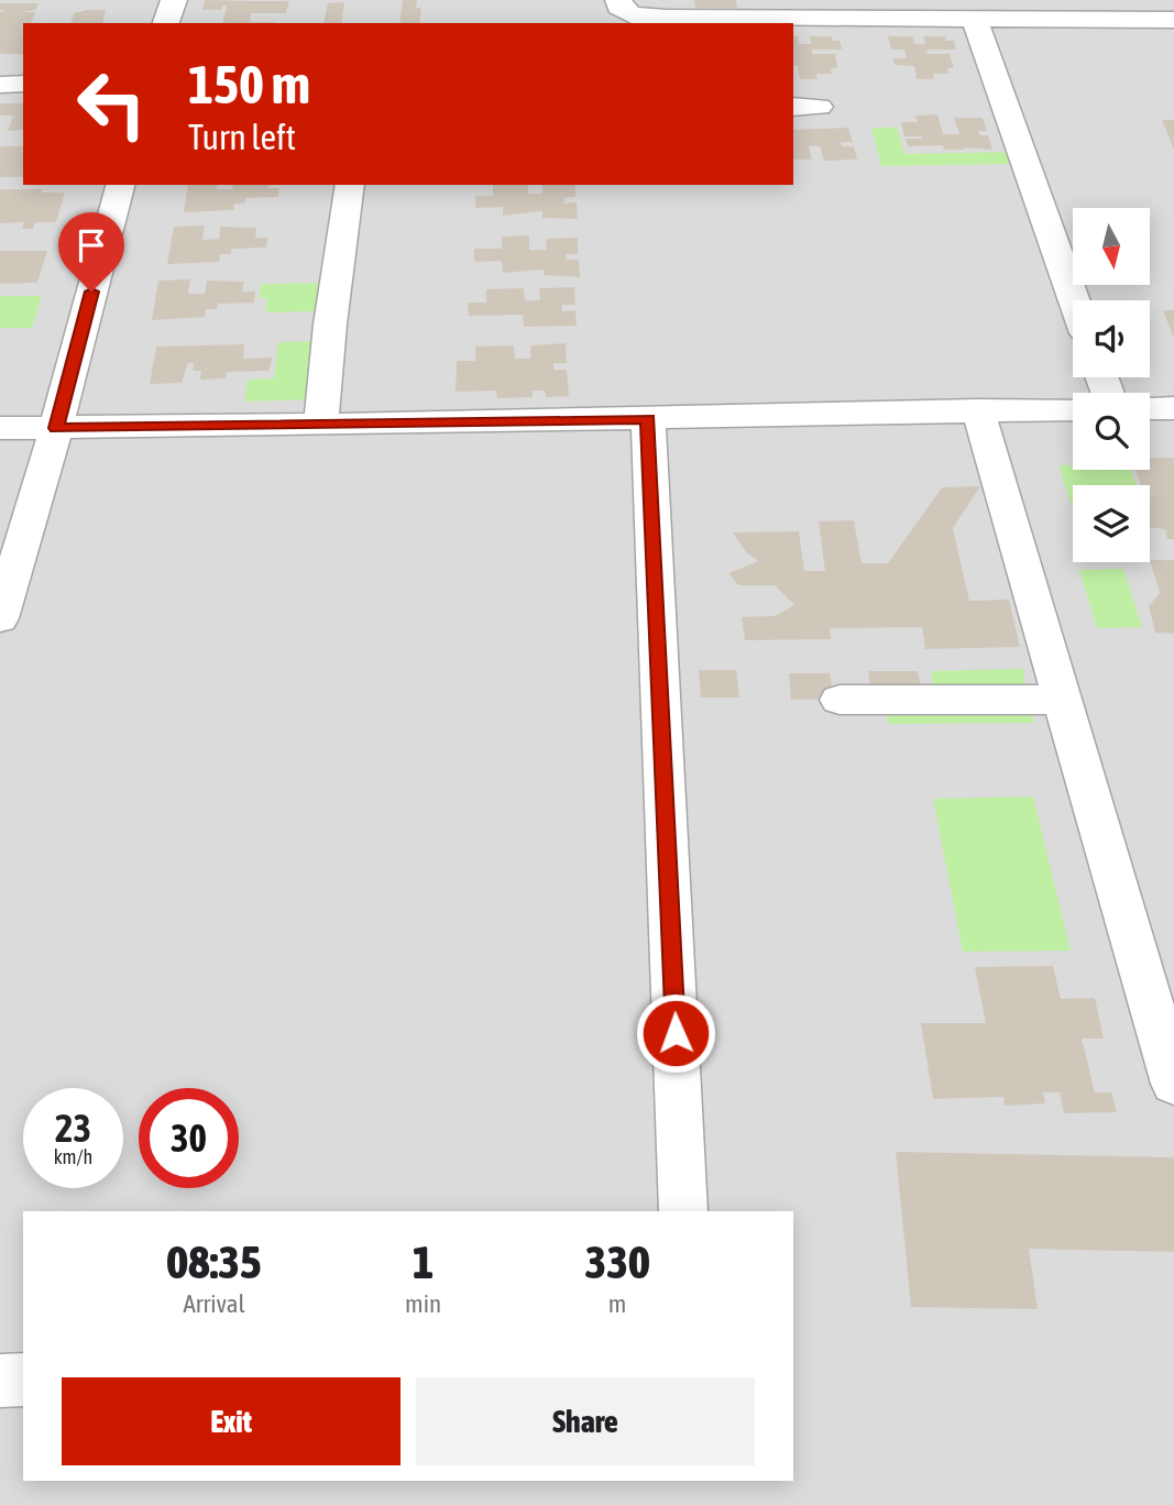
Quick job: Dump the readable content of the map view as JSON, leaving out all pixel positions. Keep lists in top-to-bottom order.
{
  "north": "bottom",
  "page": {
    "turn": ["150 m", "Turn left"],
    "speed": "23 km/h",
    "limit": "30",
    "eta": [
      "08:35",
      "Arrival",
      "1",
      "min",
      "330",
      "m"
    ],
    "buttons": ["Exit", "Share"]
  }
}
